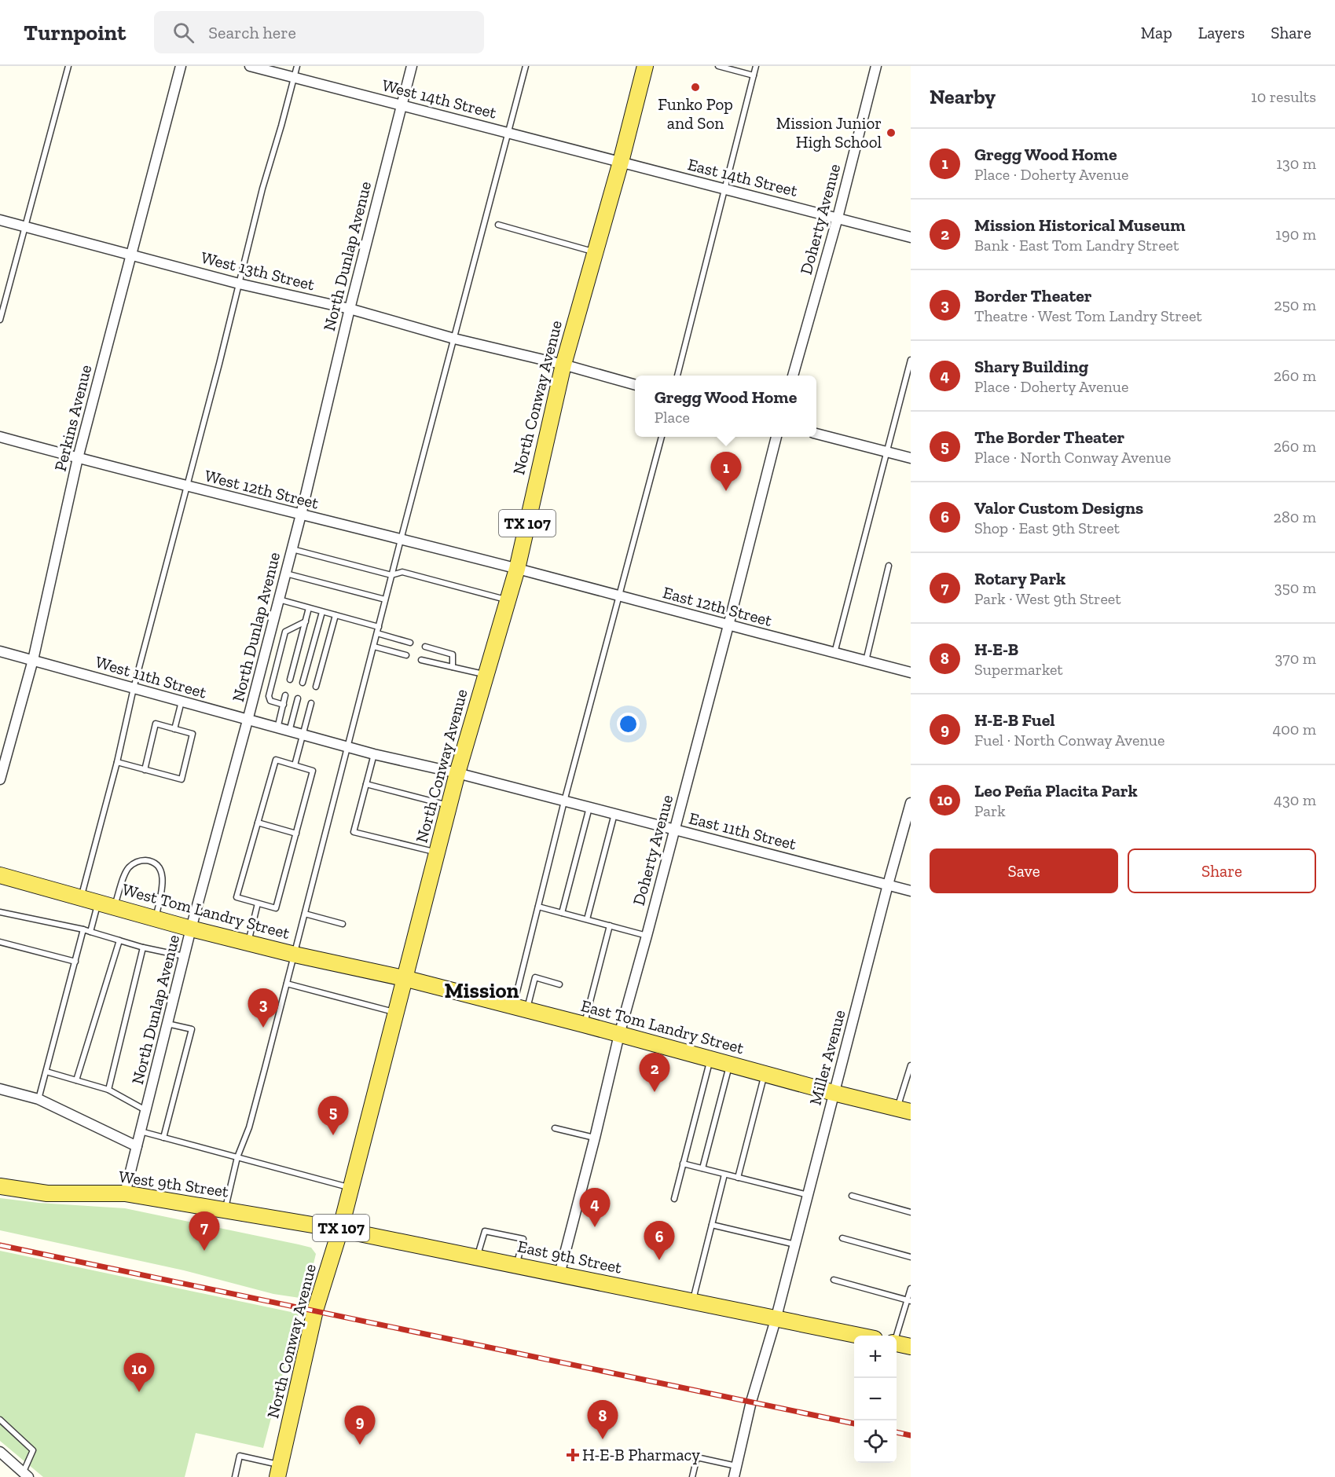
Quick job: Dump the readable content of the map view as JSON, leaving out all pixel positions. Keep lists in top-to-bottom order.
{
  "streets": {
    "main road": [
      "North Conway Avenue",
      "TX 107",
      "West Tom Landry Street",
      "East Tom Landry Street",
      "West 9th Street",
      "East 9th Street"
    ],
    "street": [
      "West 14th Street",
      "East 14th Street",
      "Doherty Avenue",
      "North Dunlap Avenue",
      "West 13th Street",
      "Perkins Avenue",
      "West 12th Street",
      "East 12th Street",
      "West 11th Street",
      "East 11th Street",
      "Miller Avenue"
    ]
  },
  "crossings": [
    ["West 14th Street", "East 14th Street"],
    ["West 14th Street", "North Dunlap Avenue"],
    ["West 14th Street", "North Conway Avenue"],
    ["East 14th Street", "Doherty Avenue"],
    ["East 14th Street", "North Conway Avenue"],
    ["Doherty Avenue", "East 12th Street"],
    ["Doherty Avenue", "East 11th Street"],
    ["Doherty Avenue", "East Tom Landry Street"],
    ["Doherty Avenue", "East 9th Street"],
    ["North Dunlap Avenue", "West 13th Street"],
    ["North Dunlap Avenue", "West 12th Street"],
    ["North Dunlap Avenue", "West 11th Street"],
    ["North Dunlap Avenue", "West Tom Landry Street"],
    ["North Dunlap Avenue", "West 9th Street"],
    ["West 13th Street", "North Conway Avenue"],
    ["West 13th Street", "Perkins Avenue"],
    ["North Conway Avenue", "West 12th Street"],
    ["North Conway Avenue", "East 12th Street"],
    ["North Conway Avenue", "West 11th Street"],
    ["North Conway Avenue", "East 11th Street"],
    ["North Conway Avenue", "West Tom Landry Street"],
    ["North Conway Avenue", "East Tom Landry Street"],
    ["North Conway Avenue", "West 9th Street"],
    ["North Conway Avenue", "East 9th Street"],
    ["Perkins Avenue", "West 12th Street"],
    ["Perkins Avenue", "West 11th Street"],
    ["West 12th Street", "East 12th Street"],
    ["West 11th Street", "East 11th Street"],
    ["East 11th Street", "Miller Avenue"],
    ["West Tom Landry Street", "East Tom Landry Street"],
    ["East Tom Landry Street", "Miller Avenue"],
    ["Miller Avenue", "East 9th Street"],
    ["West 9th Street", "East 9th Street"]
  ],
  "districts": ["Mission"],
  "places": {
    "other": ["Funko Pop and Son", "Mission Junior High School"],
    "health": ["H-E-B Pharmacy"]
  },
  "page": {
    "header": "Turnpoint",
    "search": "Search here",
    "nav": ["Map", "Layers", "Share"],
    "heading": ["Nearby", "10 results"],
    "list": [
      {
        "mark": "1",
        "name": "Gregg Wood Home",
        "note": "Place · Doherty Avenue",
        "value": "130 m"
      },
      {
        "mark": "2",
        "name": "Mission Historical Museum",
        "note": "Bank · East Tom Landry Street",
        "value": "190 m"
      },
      {
        "mark": "3",
        "name": "Border Theater",
        "note": "Theatre · West Tom Landry Street",
        "value": "250 m"
      },
      {
        "mark": "4",
        "name": "Shary Building",
        "note": "Place · Doherty Avenue",
        "value": "260 m"
      },
      {
        "mark": "5",
        "name": "The Border Theater",
        "note": "Place · North Conway Avenue",
        "value": "260 m"
      },
      {
        "mark": "6",
        "name": "Valor Custom Designs",
        "note": "Shop · East 9th Street",
        "value": "280 m"
      },
      {
        "mark": "7",
        "name": "Rotary Park",
        "note": "Park · West 9th Street",
        "value": "350 m"
      },
      {
        "mark": "8",
        "name": "H-E-B",
        "note": "Supermarket",
        "value": "370 m"
      },
      {
        "mark": "9",
        "name": "H-E-B Fuel",
        "note": "Fuel · North Conway Avenue",
        "value": "400 m"
      },
      {
        "mark": "10",
        "name": "Leo Peña Placita Park",
        "note": "Park",
        "value": "430 m"
      }
    ],
    "popup": ["Gregg Wood Home", "Place"],
    "pins": [
      "1",
      "3",
      "2",
      "5",
      "4",
      "7",
      "6",
      "10",
      "8",
      "9"
    ],
    "buttons": ["Save", "Share"],
    "map_buttons": ["+", "−"]
  }
}
